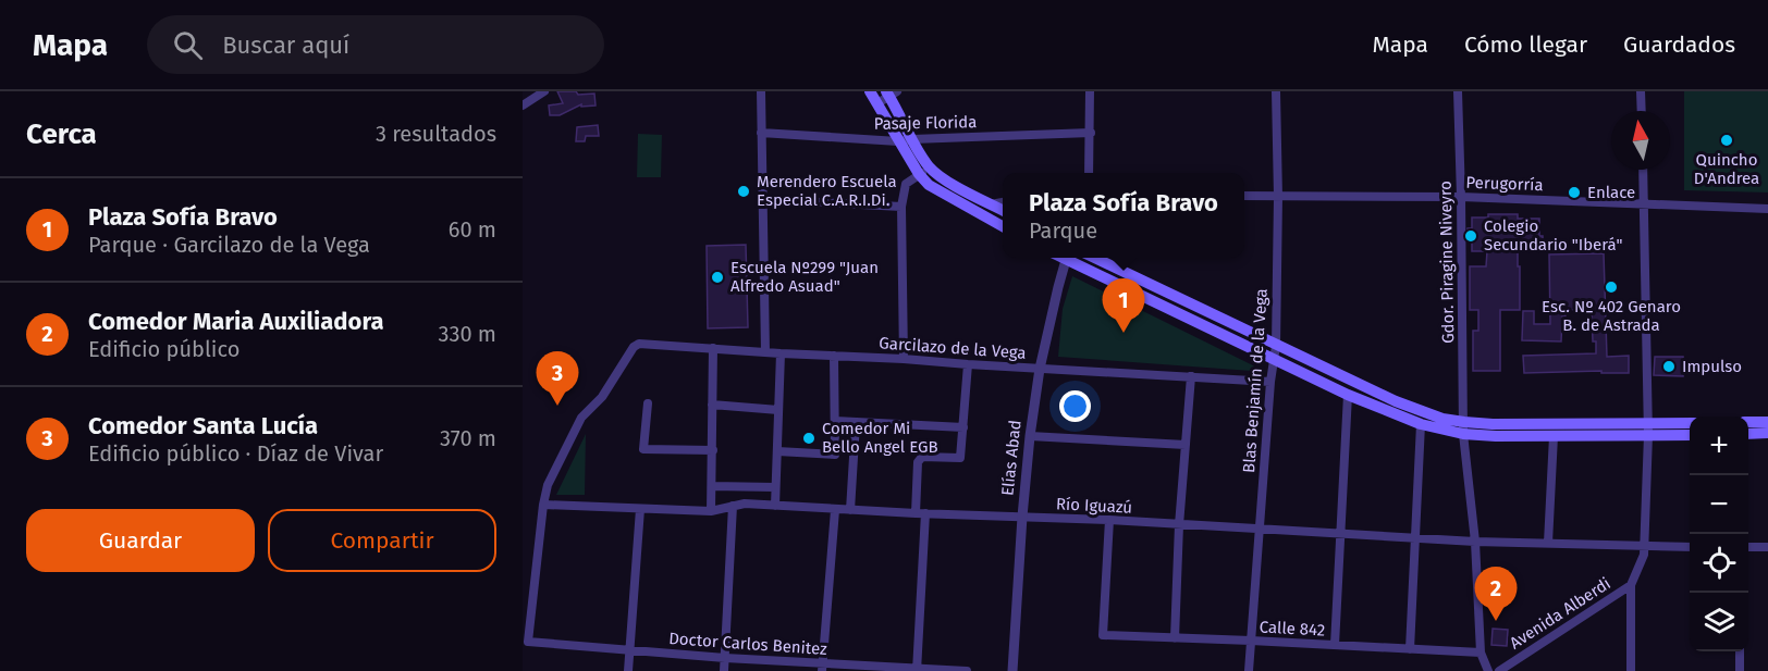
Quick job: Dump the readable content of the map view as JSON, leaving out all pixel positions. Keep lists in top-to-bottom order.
{
  "streets": {
    "street": [
      "Pasaje Florida",
      "Perugorría",
      "Gdor. Piragine Niveyro",
      "Garcilazo de la Vega",
      "Blas Benjamín de la Vega",
      "Elías Abad",
      "Río Iguazú",
      "Avenida Alberdi",
      "Calle 842",
      "Doctor Carlos Benitez"
    ]
  },
  "crossings": [
    ["Perugorría", "Gdor. Piragine Niveyro"],
    ["Perugorría", "Blas Benjamín de la Vega"],
    ["Perugorría", "Avenida Alberdi"],
    ["Gdor. Piragine Niveyro", "Río Iguazú"],
    ["Gdor. Piragine Niveyro", "Calle 842"],
    ["Garcilazo de la Vega", "Blas Benjamín de la Vega"],
    ["Garcilazo de la Vega", "Elías Abad"],
    ["Garcilazo de la Vega", "Río Iguazú"],
    ["Blas Benjamín de la Vega", "Río Iguazú"],
    ["Blas Benjamín de la Vega", "Calle 842"],
    ["Elías Abad", "Río Iguazú"],
    ["Río Iguazú", "Avenida Alberdi"],
    ["Río Iguazú", "Calle 842"]
  ],
  "places": [
    "Quincho D'Andrea",
    "Merendero Escuela Especial C.A.R.I.Di.",
    "Enlace",
    "Colegio Secundario \"Iberá\"",
    "Escuela Nº299 \"Juan Alfredo Asuad\"",
    "Esc. Nº 402 Genaro B. de Astrada",
    "Impulso",
    "Comedor Mi Bello Angel EGB"
  ],
  "north": "top",
  "page": {
    "header": "Mapa",
    "search": "Buscar aquí",
    "nav": ["Mapa", "Cómo llegar", "Guardados"],
    "heading": ["Cerca", "3 resultados"],
    "popup": ["Plaza Sofía Bravo", "Parque"],
    "list": [
      {
        "mark": "1",
        "name": "Plaza Sofía Bravo",
        "note": "Parque · Garcilazo de la Vega",
        "value": "60 m"
      },
      {
        "mark": "2",
        "name": "Comedor Maria Auxiliadora",
        "note": "Edificio público",
        "value": "330 m"
      },
      {
        "mark": "3",
        "name": "Comedor Santa Lucía",
        "note": "Edificio público · Díaz de Vivar",
        "value": "370 m"
      }
    ],
    "pins": ["1", "3", "2"],
    "map_buttons": ["+", "−"],
    "buttons": ["Guardar", "Compartir"]
  }
}
